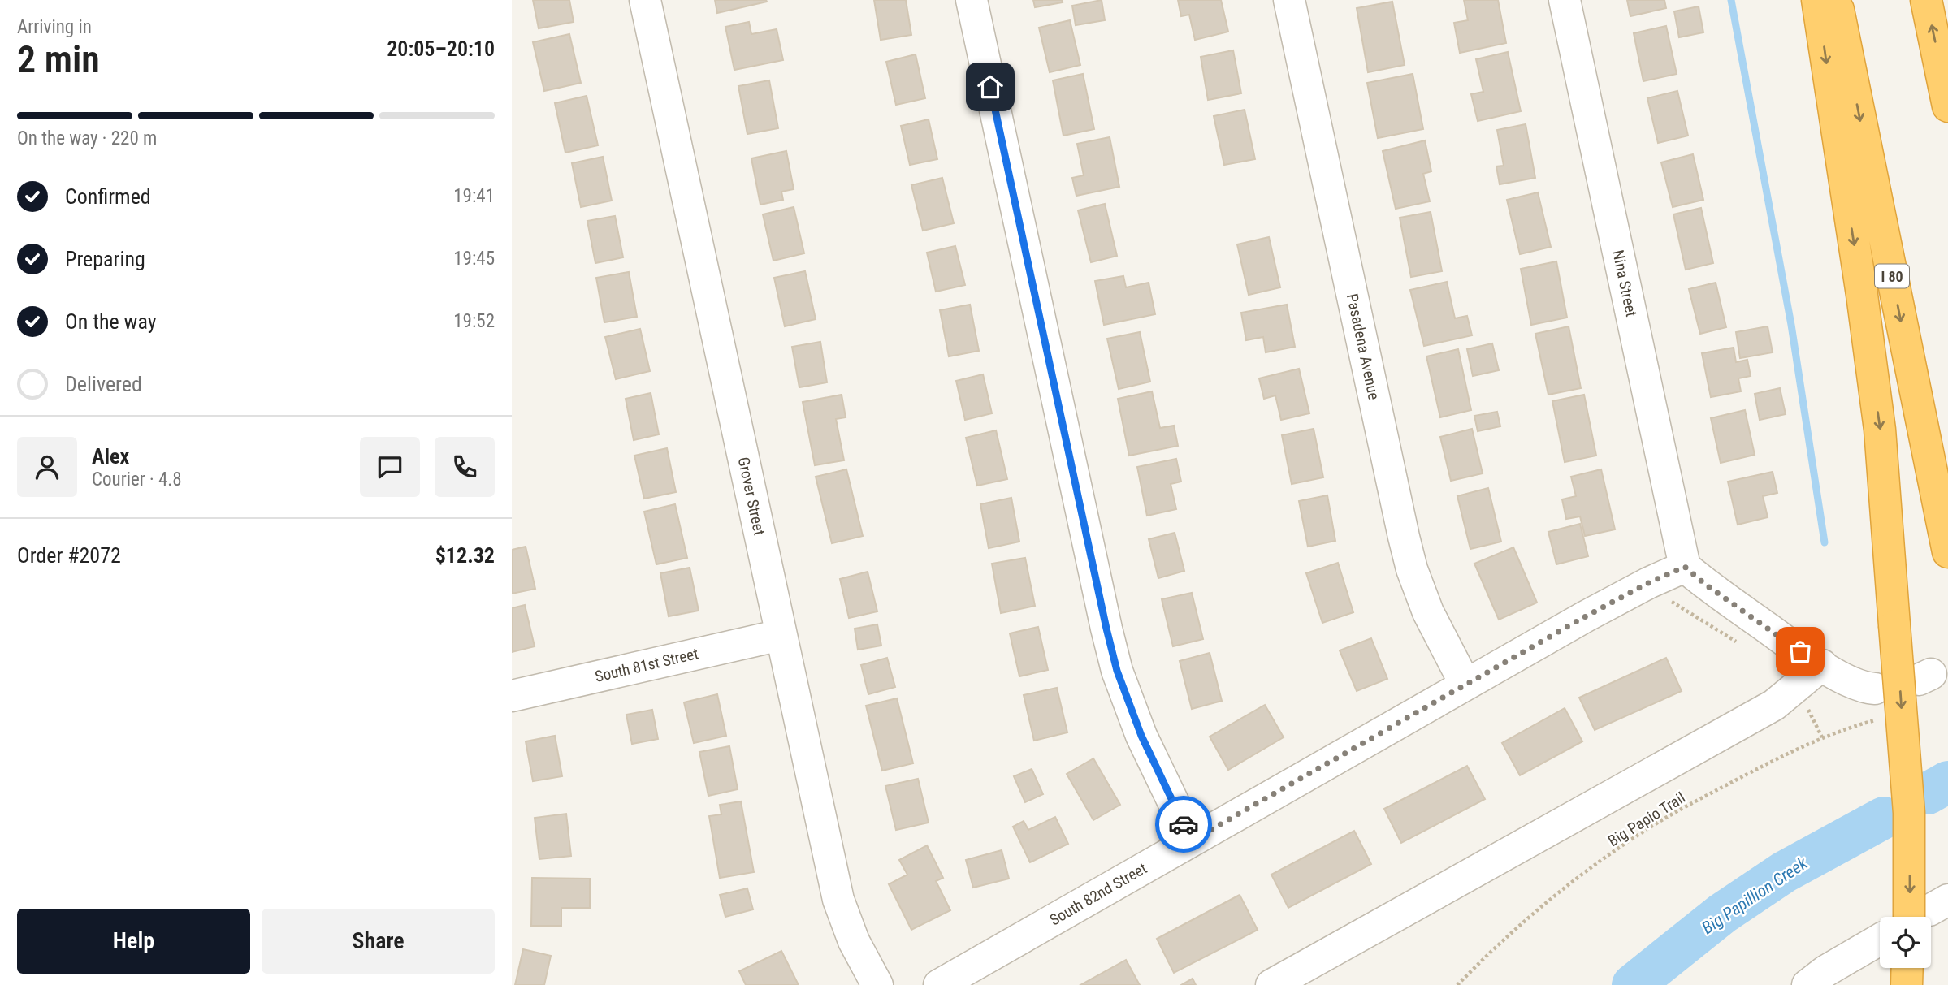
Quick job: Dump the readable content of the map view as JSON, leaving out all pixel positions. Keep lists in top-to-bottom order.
{
  "streets": {
    "highway": ["I 80"],
    "street": [
      "Nina Street",
      "Pasadena Avenue",
      "Grover Street",
      "South 81st Street",
      "South 82nd Street"
    ],
    "path": ["Big Papio Trail"]
  },
  "crossings": [
    ["Nina Street", "South 82nd Street"],
    ["Pasadena Avenue", "South 82nd Street"],
    ["Grover Street", "South 81st Street"]
  ],
  "water": ["Big Papillion Creek"],
  "page": {
    "heading": ["2 min", "Arriving in", "20:05–20:10"],
    "panel": [
      "Alex",
      "Courier · 4.8",
      "Order #2072",
      "$12.32"
    ],
    "bar": "On the way · 220 m",
    "list": [
      ["Confirmed", "19:41"],
      ["Preparing", "19:45"],
      ["On the way", "19:52"],
      "Delivered"
    ],
    "buttons": ["Help", "Share"]
  }
}
